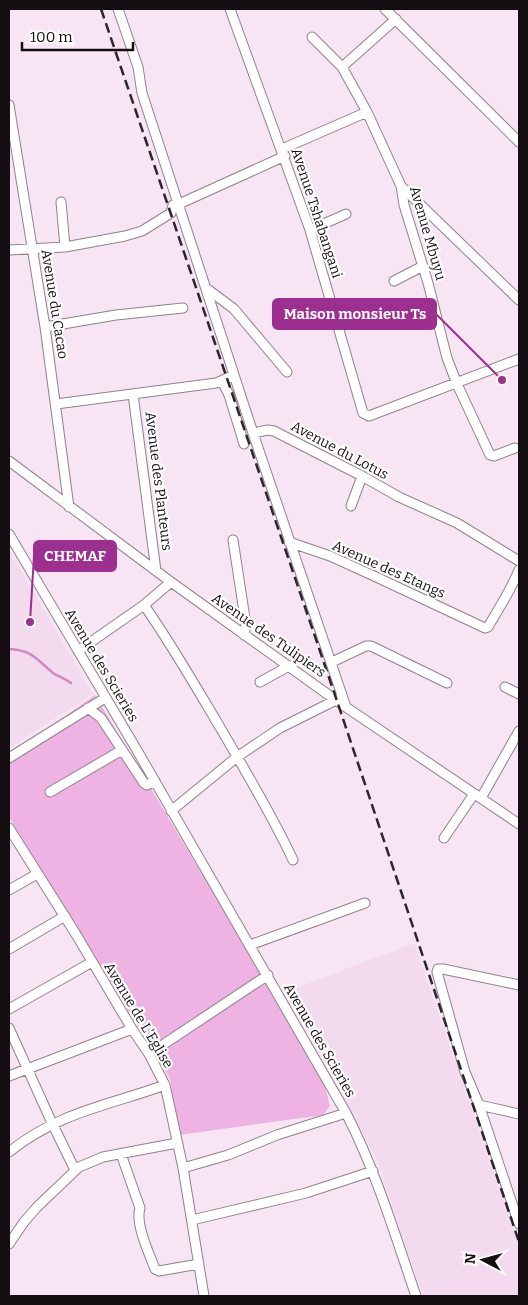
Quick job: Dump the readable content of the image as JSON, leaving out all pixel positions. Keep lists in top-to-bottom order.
{
  "streets": {
    "street": [
      "Avenue Tshabangani",
      "Avenue Mbuyu",
      "Avenue du Cacao",
      "Avenue du Lotus",
      "Avenue des Planteurs",
      "Avenue des Etangs",
      "Avenue des Tulipiers",
      "Avenue des Scieries",
      "Avenue de L'Eglise"
    ]
  },
  "crossings": [
    ["Avenue Tshabangani", "Avenue Mbuyu"],
    ["Avenue du Cacao", "Avenue des Tulipiers"],
    ["Avenue des Planteurs", "Avenue des Tulipiers"]
  ],
  "places": ["Maison monsieur Ts", "CHEMAF"],
  "scale_bar": "100 m",
  "north": "left"
}
